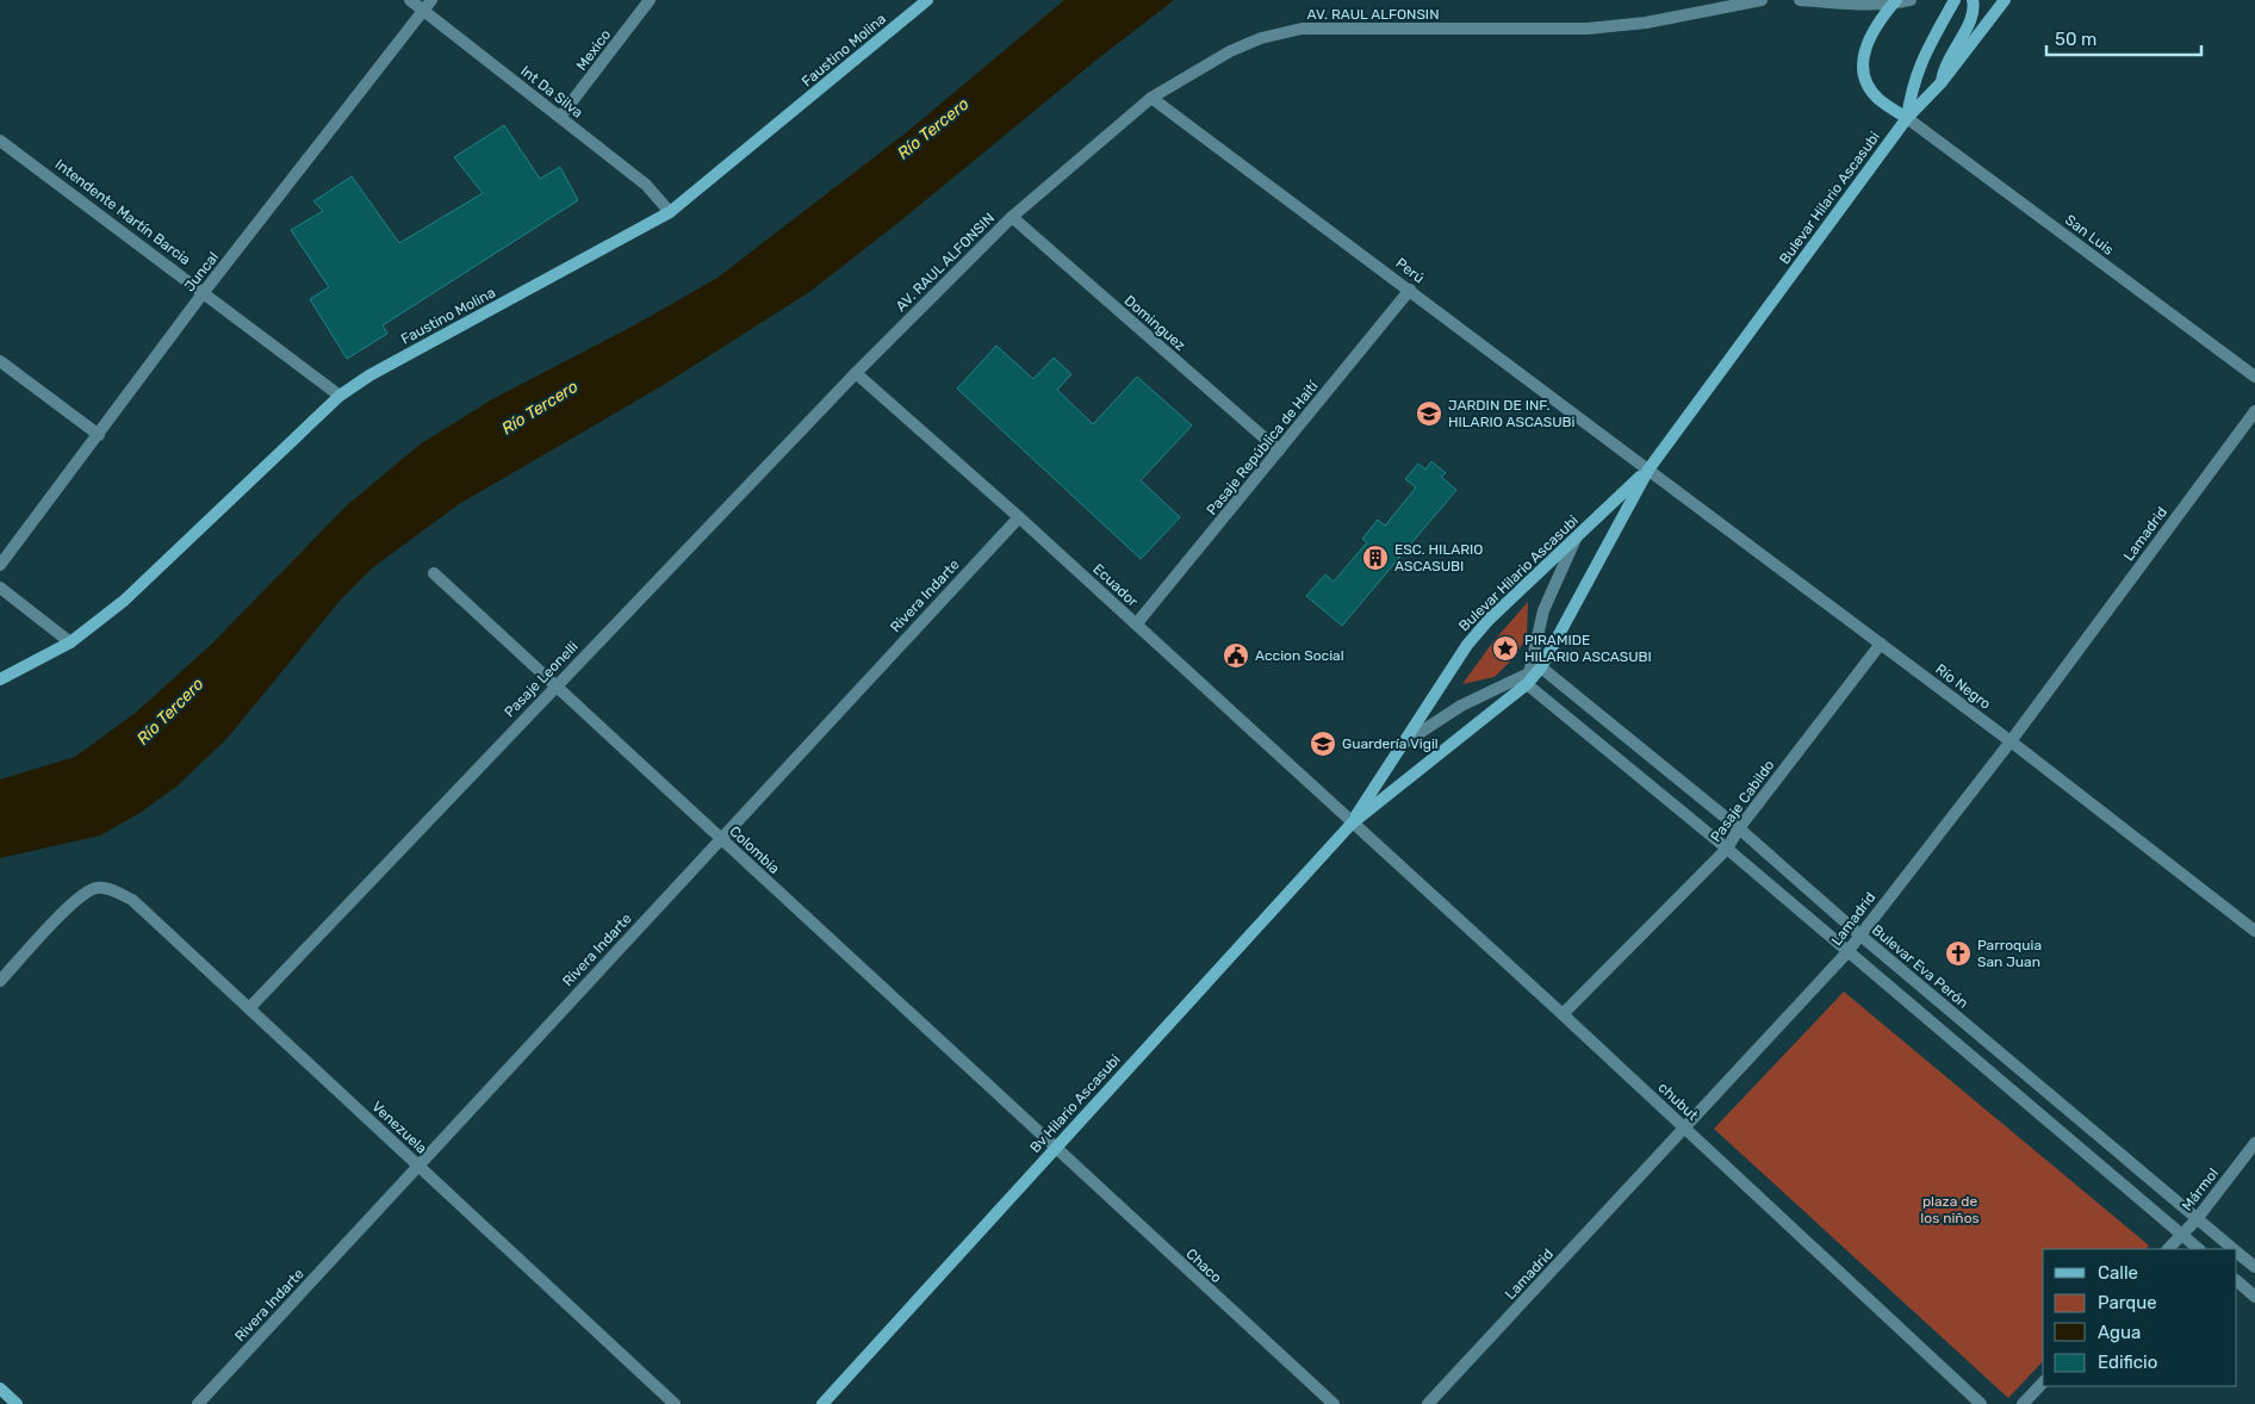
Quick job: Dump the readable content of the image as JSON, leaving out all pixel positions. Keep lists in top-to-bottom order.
{
  "streets": {
    "main road": ["Faustino Molina", "Bulevar Hilario Ascasubi", "Bv Hilario Ascasubi"],
    "street": [
      "AV. RAUL ALFONSIN",
      "Mexico",
      "Int Da Silva",
      "Intendente Martín Barcia",
      "San Luis",
      "Perú",
      "Juncal",
      "Dominguez",
      "Pasaje República de Haití",
      "Lamadrid",
      "Ecuador",
      "Rivera Indarte",
      "Pasaje Leonelli",
      "Río Negro",
      "Pasaje Cabildo",
      "Colombia",
      "Bulevar Eva Perón",
      "chubut",
      "Venezuela",
      "Mármol",
      "Chaco"
    ]
  },
  "crossings": [
    ["AV. RAUL ALFONSIN", "Perú"],
    ["AV. RAUL ALFONSIN", "Dominguez"],
    ["AV. RAUL ALFONSIN", "Ecuador"],
    ["AV. RAUL ALFONSIN", "Pasaje Leonelli"],
    ["Mexico", "Int Da Silva"],
    ["Faustino Molina", "Int Da Silva"],
    ["Faustino Molina", "Intendente Martín Barcia"],
    ["Int Da Silva", "Juncal"],
    ["Bulevar Hilario Ascasubi", "San Luis"],
    ["Bulevar Hilario Ascasubi", "Perú"],
    ["Bulevar Hilario Ascasubi", "Ecuador"],
    ["Bulevar Hilario Ascasubi", "Río Negro"],
    ["Bulevar Hilario Ascasubi", "Bulevar Eva Perón"],
    ["Bulevar Hilario Ascasubi", "chubut"],
    ["Bulevar Hilario Ascasubi", "Bv Hilario Ascasubi"],
    ["Intendente Martín Barcia", "Juncal"],
    ["Perú", "Pasaje República de Haití"],
    ["Perú", "Río Negro"],
    ["Dominguez", "Pasaje República de Haití"],
    ["Pasaje República de Haití", "Ecuador"],
    ["Lamadrid", "Río Negro"],
    ["Lamadrid", "Bulevar Eva Perón"],
    ["Lamadrid", "chubut"],
    ["Ecuador", "Rivera Indarte"],
    ["Ecuador", "Pasaje Leonelli"],
    ["Ecuador", "chubut"],
    ["Ecuador", "Bv Hilario Ascasubi"],
    ["Rivera Indarte", "Colombia"],
    ["Rivera Indarte", "Venezuela"],
    ["Pasaje Leonelli", "Colombia"],
    ["Pasaje Leonelli", "Venezuela"],
    ["Río Negro", "Pasaje Cabildo"],
    ["Pasaje Cabildo", "Bulevar Eva Perón"],
    ["Pasaje Cabildo", "chubut"],
    ["Colombia", "Bv Hilario Ascasubi"],
    ["Colombia", "Chaco"],
    ["Bulevar Eva Perón", "Mármol"],
    ["chubut", "Bv Hilario Ascasubi"],
    ["Bv Hilario Ascasubi", "Chaco"]
  ],
  "water": ["Río Tercero"],
  "parks": ["plaza de los niños"],
  "places": {
    "school or university": ["JARDIN DE INF. HILARIO ASCASUBi", "Guardería Vigil"],
    "building": ["ESC. HILARIO ASCASUBI"],
    "place": ["PIRAMIDE HILARIO ASCASUBI"],
    "public building": ["Accion Social"],
    "church": ["Parroquia San Juan"]
  },
  "legend": [
    "Calle",
    "Parque",
    "Agua",
    "Edificio"
  ],
  "scale_bar": "50 m"
}
